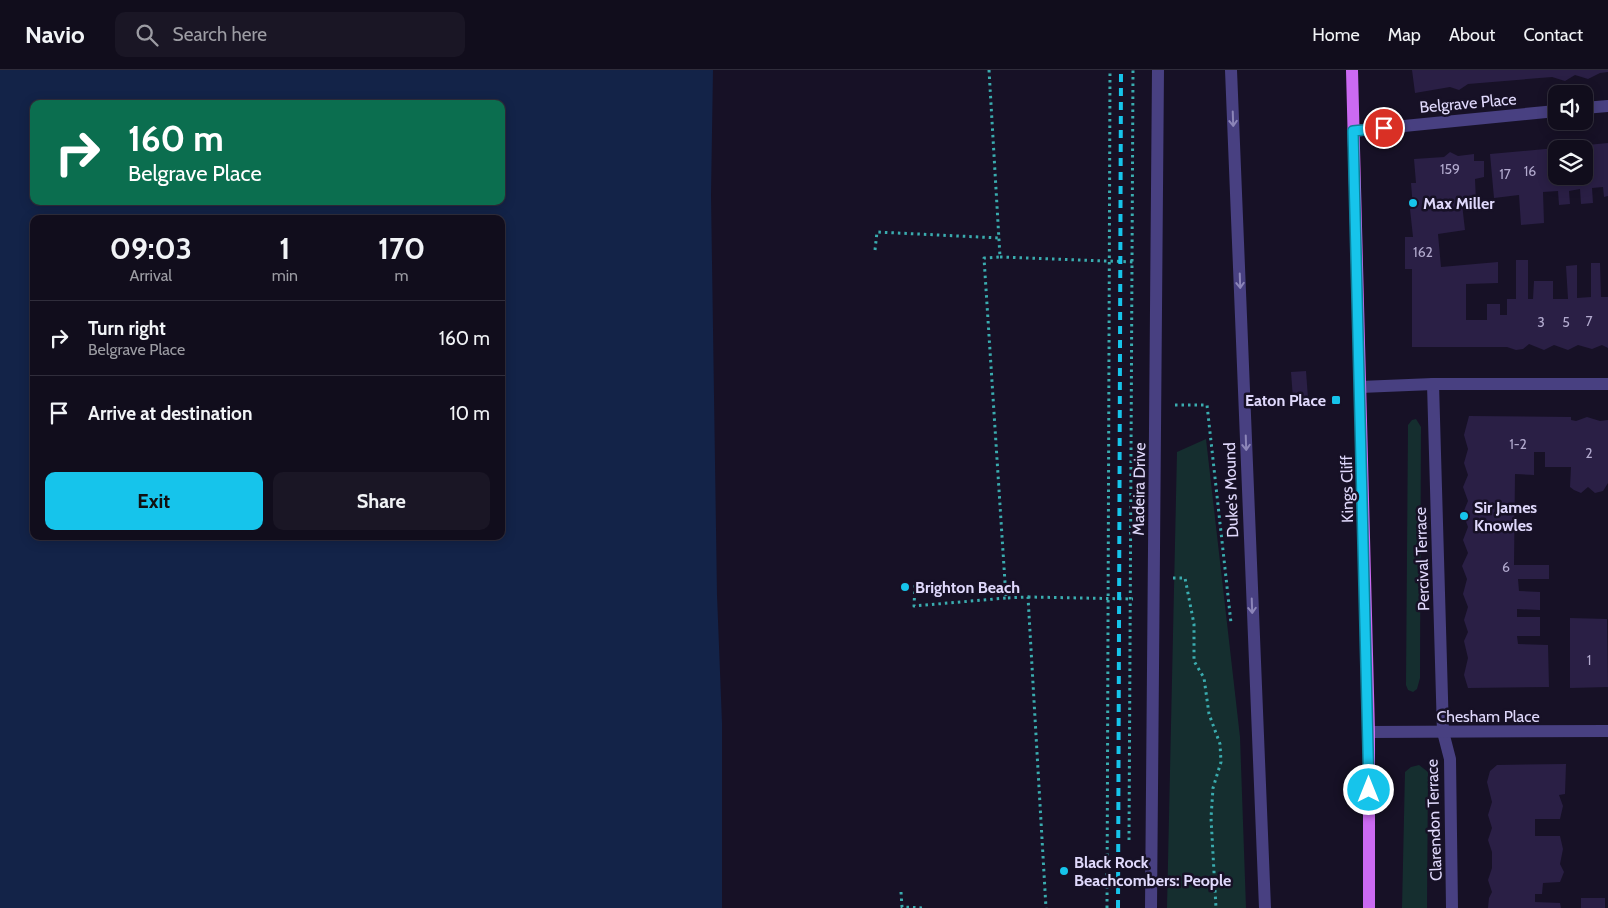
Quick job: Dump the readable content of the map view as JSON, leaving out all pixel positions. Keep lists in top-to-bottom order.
{
  "streets": {
    "main road": ["Kings Cliff"],
    "street": [
      "Belgrave Place",
      "Madeira Drive",
      "Duke's Mound",
      "Percival Terrace",
      "Chesham Place",
      "Clarendon Terrace"
    ]
  },
  "crossings": [
    ["Belgrave Place", "Kings Cliff"],
    ["Kings Cliff", "Chesham Place"],
    ["Percival Terrace", "Chesham Place"],
    ["Percival Terrace", "Clarendon Terrace"],
    ["Chesham Place", "Clarendon Terrace"]
  ],
  "one_way": ["Duke's Mound"],
  "places": {
    "other": [
      "Max Miller",
      "Sir James Knowles",
      "Brighton Beach",
      "Black Rock Beachcombers: People"
    ],
    "transit": ["Eaton Place"]
  },
  "house_numbers": [
    "159",
    "16",
    "17",
    "162",
    "7",
    "3",
    "5",
    "1-2",
    "2",
    "6",
    "1"
  ],
  "page": {
    "header": "Navio",
    "search": "Search here",
    "nav": [
      "Home",
      "Map",
      "About",
      "Contact"
    ],
    "turn": ["160 m", "Belgrave Place"],
    "eta": [
      "09:03",
      "Arrival",
      "1",
      "min",
      "170",
      "m"
    ],
    "list": [
      {
        "name": "Turn right",
        "note": "Belgrave Place",
        "value": "160 m"
      },
      {
        "name": "Arrive at destination",
        "value": "10 m"
      }
    ],
    "buttons": ["Exit", "Share"]
  }
}
